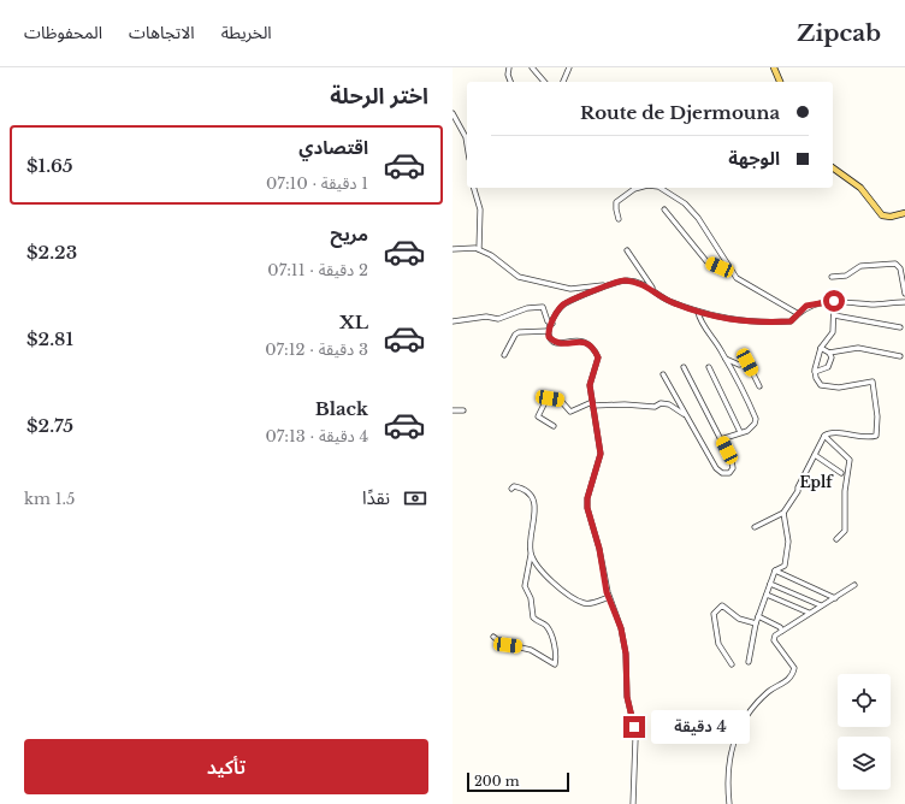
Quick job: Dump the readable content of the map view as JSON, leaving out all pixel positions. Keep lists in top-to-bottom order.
{
  "districts": ["Eplf"],
  "scale_bar": "200 m",
  "page": {
    "header": "Zipcab",
    "nav": ["الخريطة", "الاتجاهات", "المحفوظات"],
    "heading": "اختر الرحلة",
    "banner": ["Route de Djermouna", "الوجهة"],
    "list": [
      {
        "name": "اقتصادي",
        "note": "1 دقيقة · 07:10",
        "value": "$1.65"
      },
      {
        "name": "مريح",
        "note": "2 دقيقة · 07:11",
        "value": "$2.23"
      },
      {
        "name": "XL",
        "note": "3 دقيقة · 07:12",
        "value": "$2.81"
      },
      {
        "name": "Black",
        "note": "4 دقيقة · 07:13",
        "value": "$2.75"
      }
    ],
    "pay": ["نقدًا", "1.5 km"],
    "bubble": "4 دقيقة",
    "buttons": "تأكيد",
    "scale": "200 m"
  }
}
